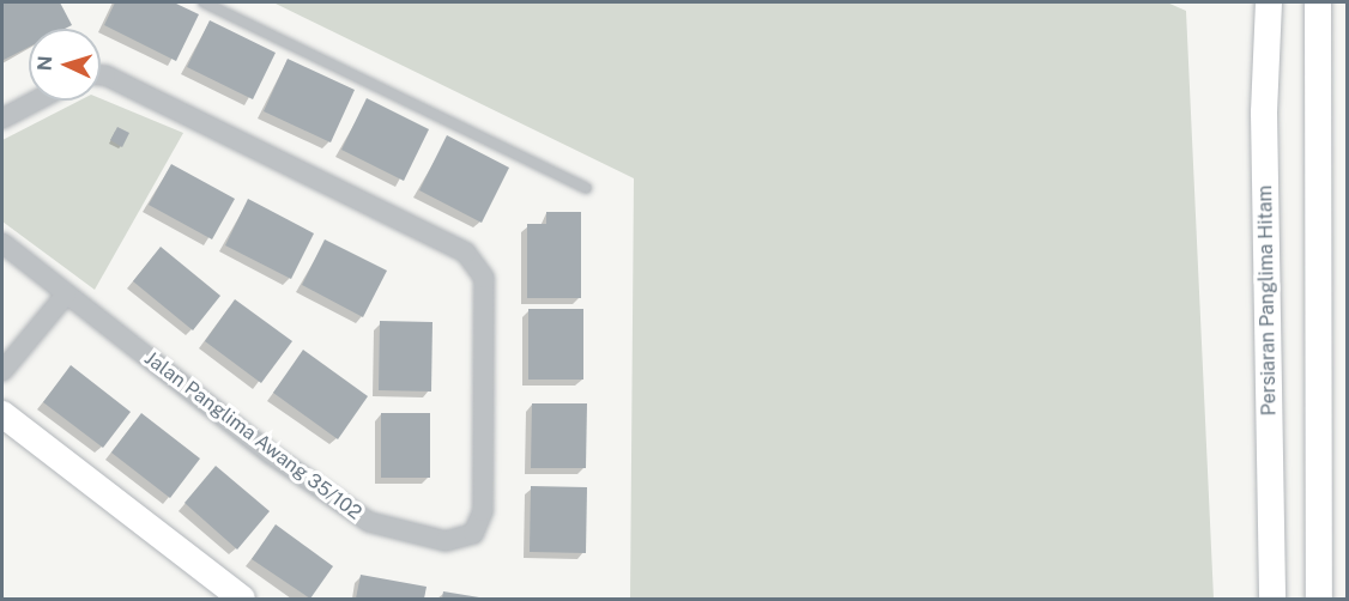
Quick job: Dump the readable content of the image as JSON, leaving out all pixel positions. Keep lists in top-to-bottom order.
{
  "streets": {
    "main road": ["Persiaran Panglima Hitam"],
    "street": ["Jalan Panglima Awang 35/102"]
  },
  "north": "left"
}
